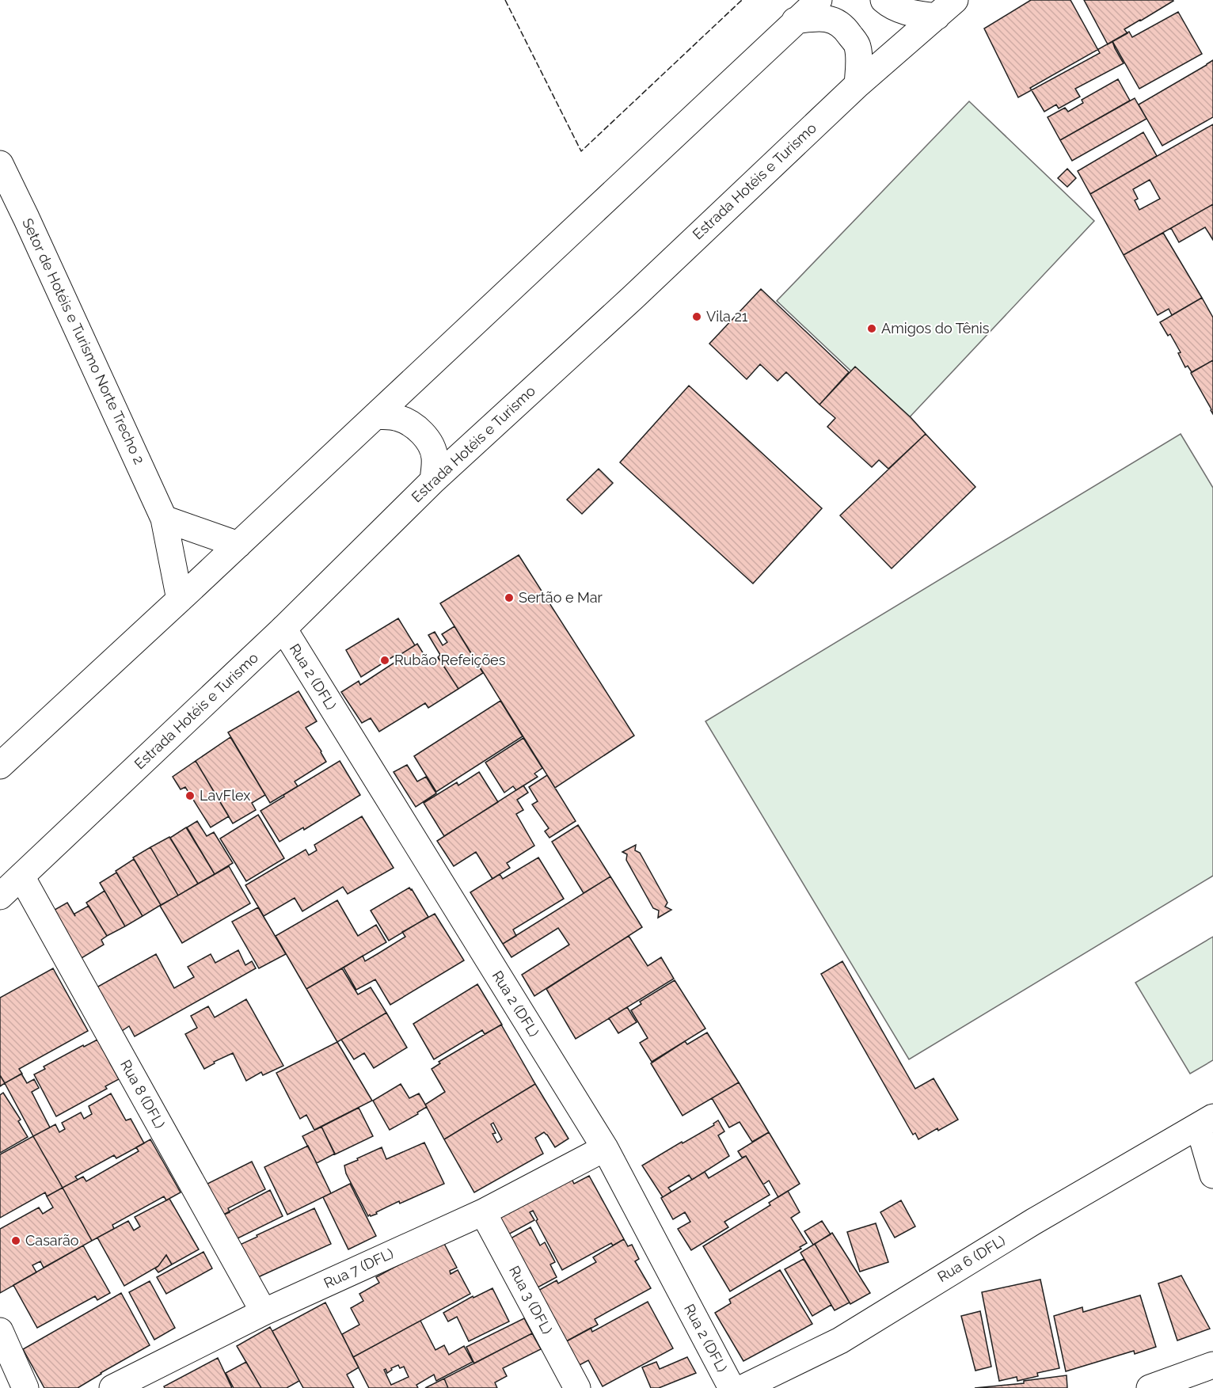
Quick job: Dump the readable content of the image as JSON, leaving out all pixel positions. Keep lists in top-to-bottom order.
{
  "streets": {
    "street": [
      "Estrada Hotéis e Turismo",
      "Setor de Hotéis e Turismo Norte Trecho 2",
      "Rua 2 (DFL)",
      "Rua 8 (DFL)",
      "Rua 6 (DFL)",
      "Rua 7 (DFL)",
      "Rua 3 (DFL)"
    ]
  },
  "crossings": [
    ["Estrada Hotéis e Turismo", "Rua 2 (DFL)"],
    ["Estrada Hotéis e Turismo", "Rua 8 (DFL)"],
    ["Rua 2 (DFL)", "Rua 7 (DFL)"],
    ["Rua 8 (DFL)", "Rua 7 (DFL)"],
    ["Rua 7 (DFL)", "Rua 3 (DFL)"]
  ],
  "places": [
    "Vila 21",
    "Amigos do Tênis",
    "Sertão e Mar",
    "Rubão Refeições",
    "LavFlex",
    "Casarão"
  ]
}
